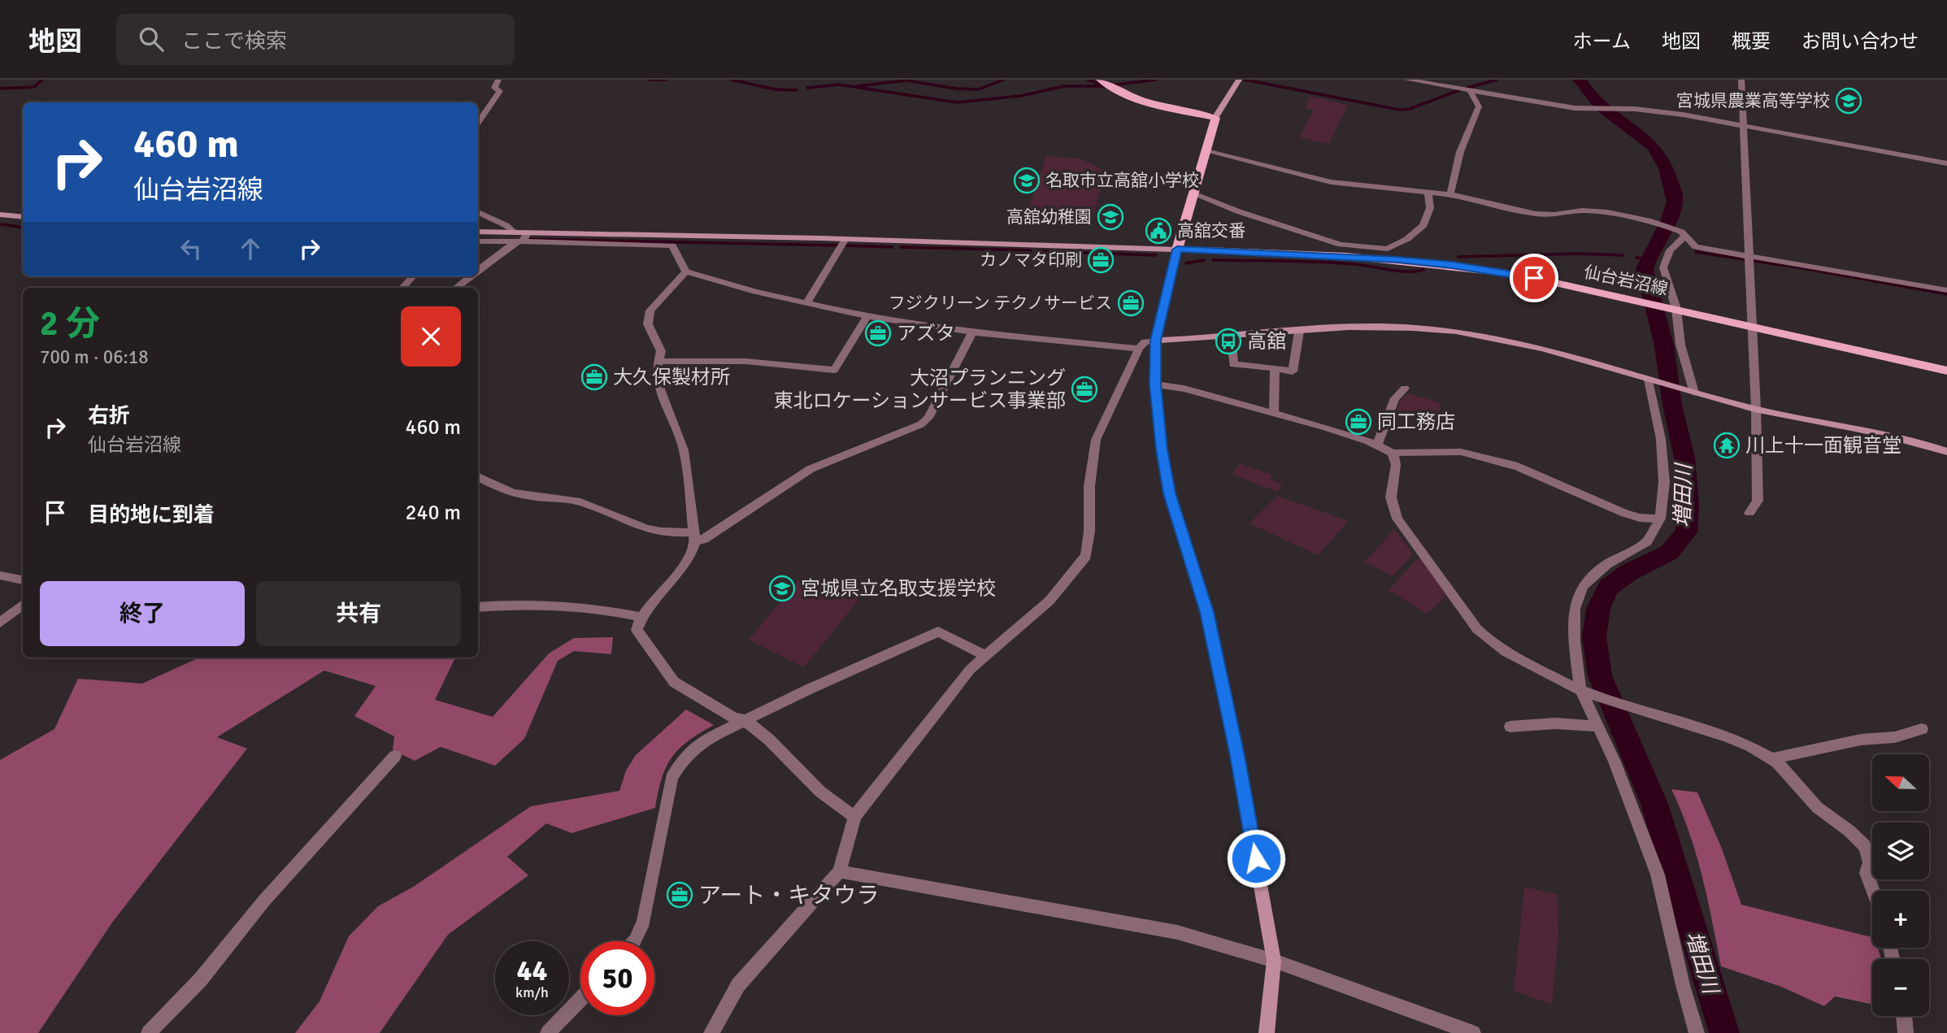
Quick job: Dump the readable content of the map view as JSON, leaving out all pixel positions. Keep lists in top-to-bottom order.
{
  "streets": {
    "main road": ["仙台岩沼線"]
  },
  "water": ["増田川"],
  "places": {
    "school or university": [
      "宮城県農業高等学校",
      "名取市立高舘小学校",
      "高舘幼稚園",
      "宮城県立名取支援学校"
    ],
    "public building": ["高舘交番"],
    "office": [
      "カノマタ印刷",
      "フジクリーン テクノサービス",
      "アズタ",
      "大久保製材所",
      "大沼プランニング 東北ロケーションサービス事業部",
      "同工務店",
      "アート・キタウラ"
    ],
    "bus stop": ["高舘"],
    "temple": ["川上十一面観音堂"]
  },
  "north": "left",
  "page": {
    "header": "地図",
    "search": "ここで検索",
    "nav": [
      "ホーム",
      "地図",
      "概要",
      "お問い合わせ"
    ],
    "turn": ["460 m", "仙台岩沼線"],
    "heading": ["2 分", "700 m · 06:18"],
    "list": [
      {
        "name": "右折",
        "note": "仙台岩沼線",
        "value": "460 m"
      },
      {
        "name": "目的地に到着",
        "value": "240 m"
      }
    ],
    "buttons": ["終了", "共有"],
    "map_buttons": ["+", "−"],
    "speed": "44 km/h",
    "limit": "50"
  }
}
